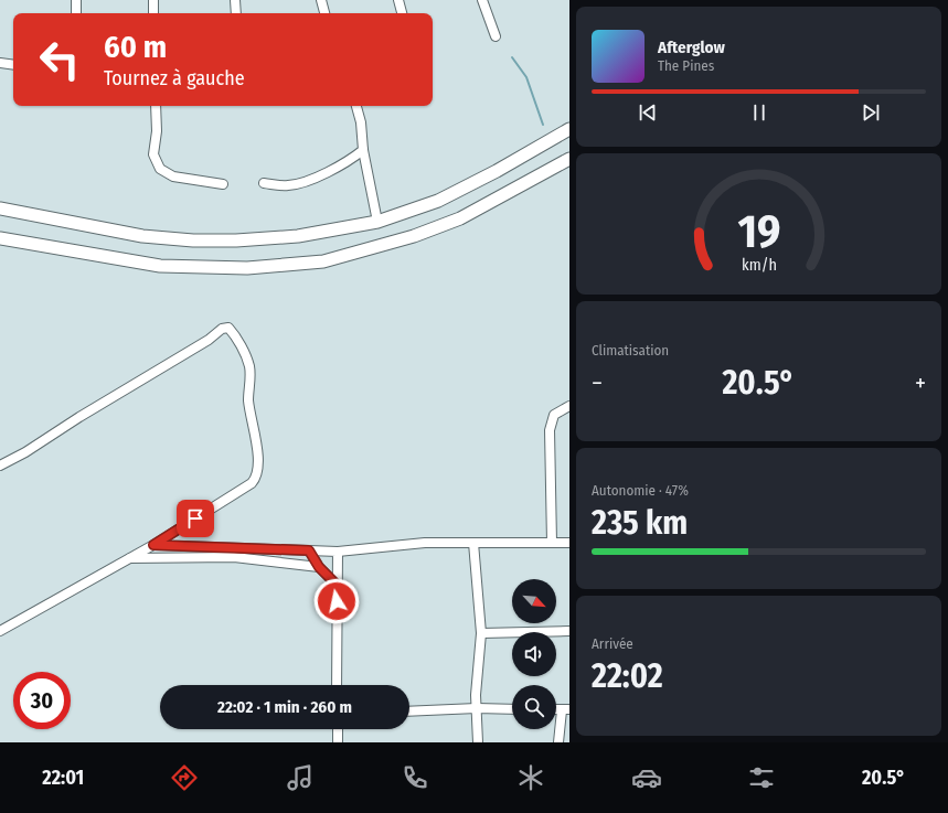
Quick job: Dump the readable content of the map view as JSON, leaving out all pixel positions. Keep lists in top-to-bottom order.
{
  "north": "bottom right",
  "page": {
    "turn": ["60 m", "Tournez à gauche"],
    "song": ["Afterglow", "The Pines"],
    "tile": [
      "Climatisation",
      ["Autonomie · 47%", "235 km"],
      ["Arrivée", "22:02"]
    ],
    "heat": ["−", "20.5°", "+"],
    "limit": "30",
    "trip": "22:02 · 1 min · 260 m",
    "tabs": ["22:01", "20.5°"],
    "gauge": ["19", "km/h"]
  }
}
